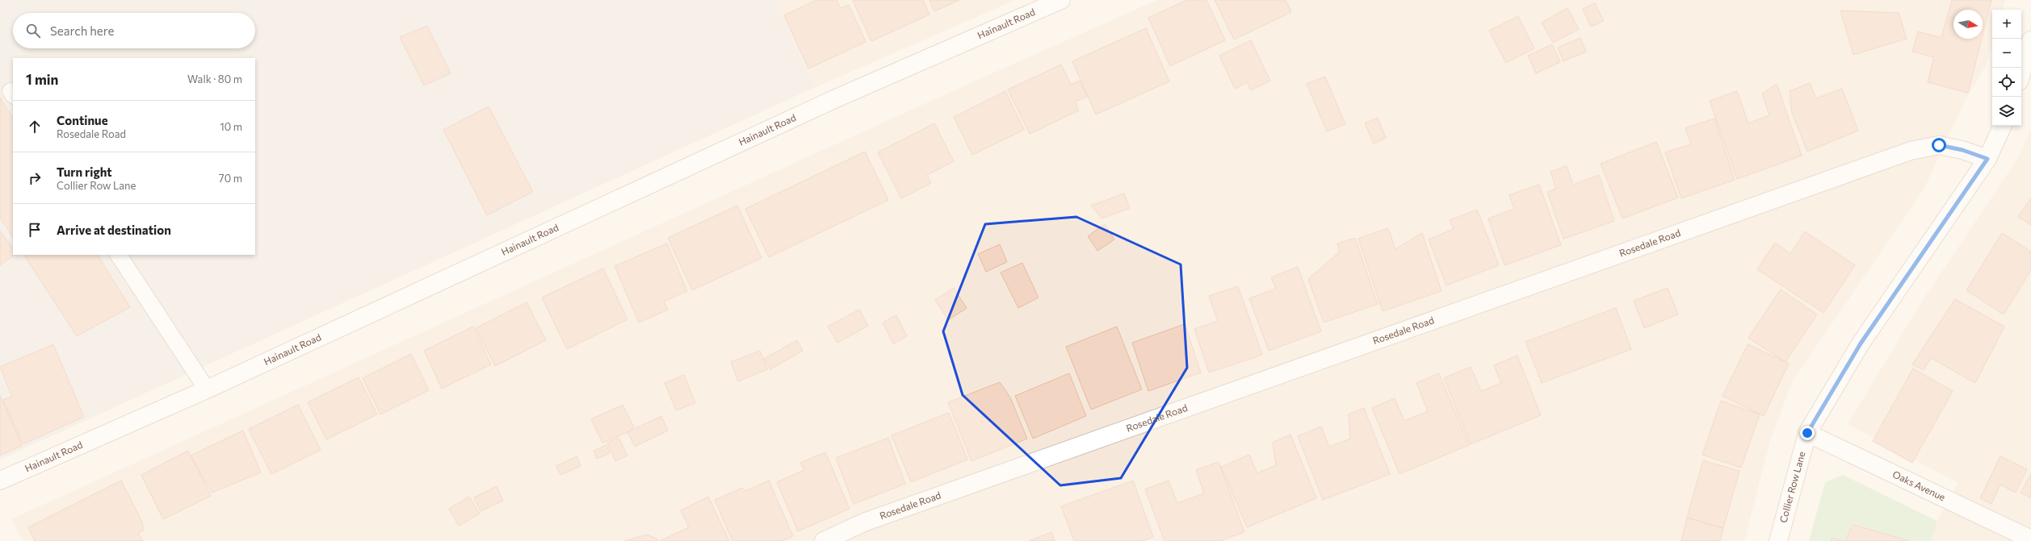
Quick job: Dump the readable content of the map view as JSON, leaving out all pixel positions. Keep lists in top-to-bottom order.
{
  "streets": {
    "street": [
      "Hainault Road",
      "Rosedale Road",
      "Oaks Avenue",
      "Collier Row Lane"
    ]
  },
  "crossings": [
    ["Rosedale Road", "Collier Row Lane"],
    ["Oaks Avenue", "Collier Row Lane"]
  ],
  "north": "right",
  "page": {
    "map_buttons": ["+", "−"],
    "search": "Search here",
    "heading": ["1 min", "Walk · 80 m"],
    "list": [
      ["Continue", "Rosedale Road", "10 m"],
      ["Turn right", "Collier Row Lane", "70 m"],
      "Arrive at destination"
    ]
  }
}
